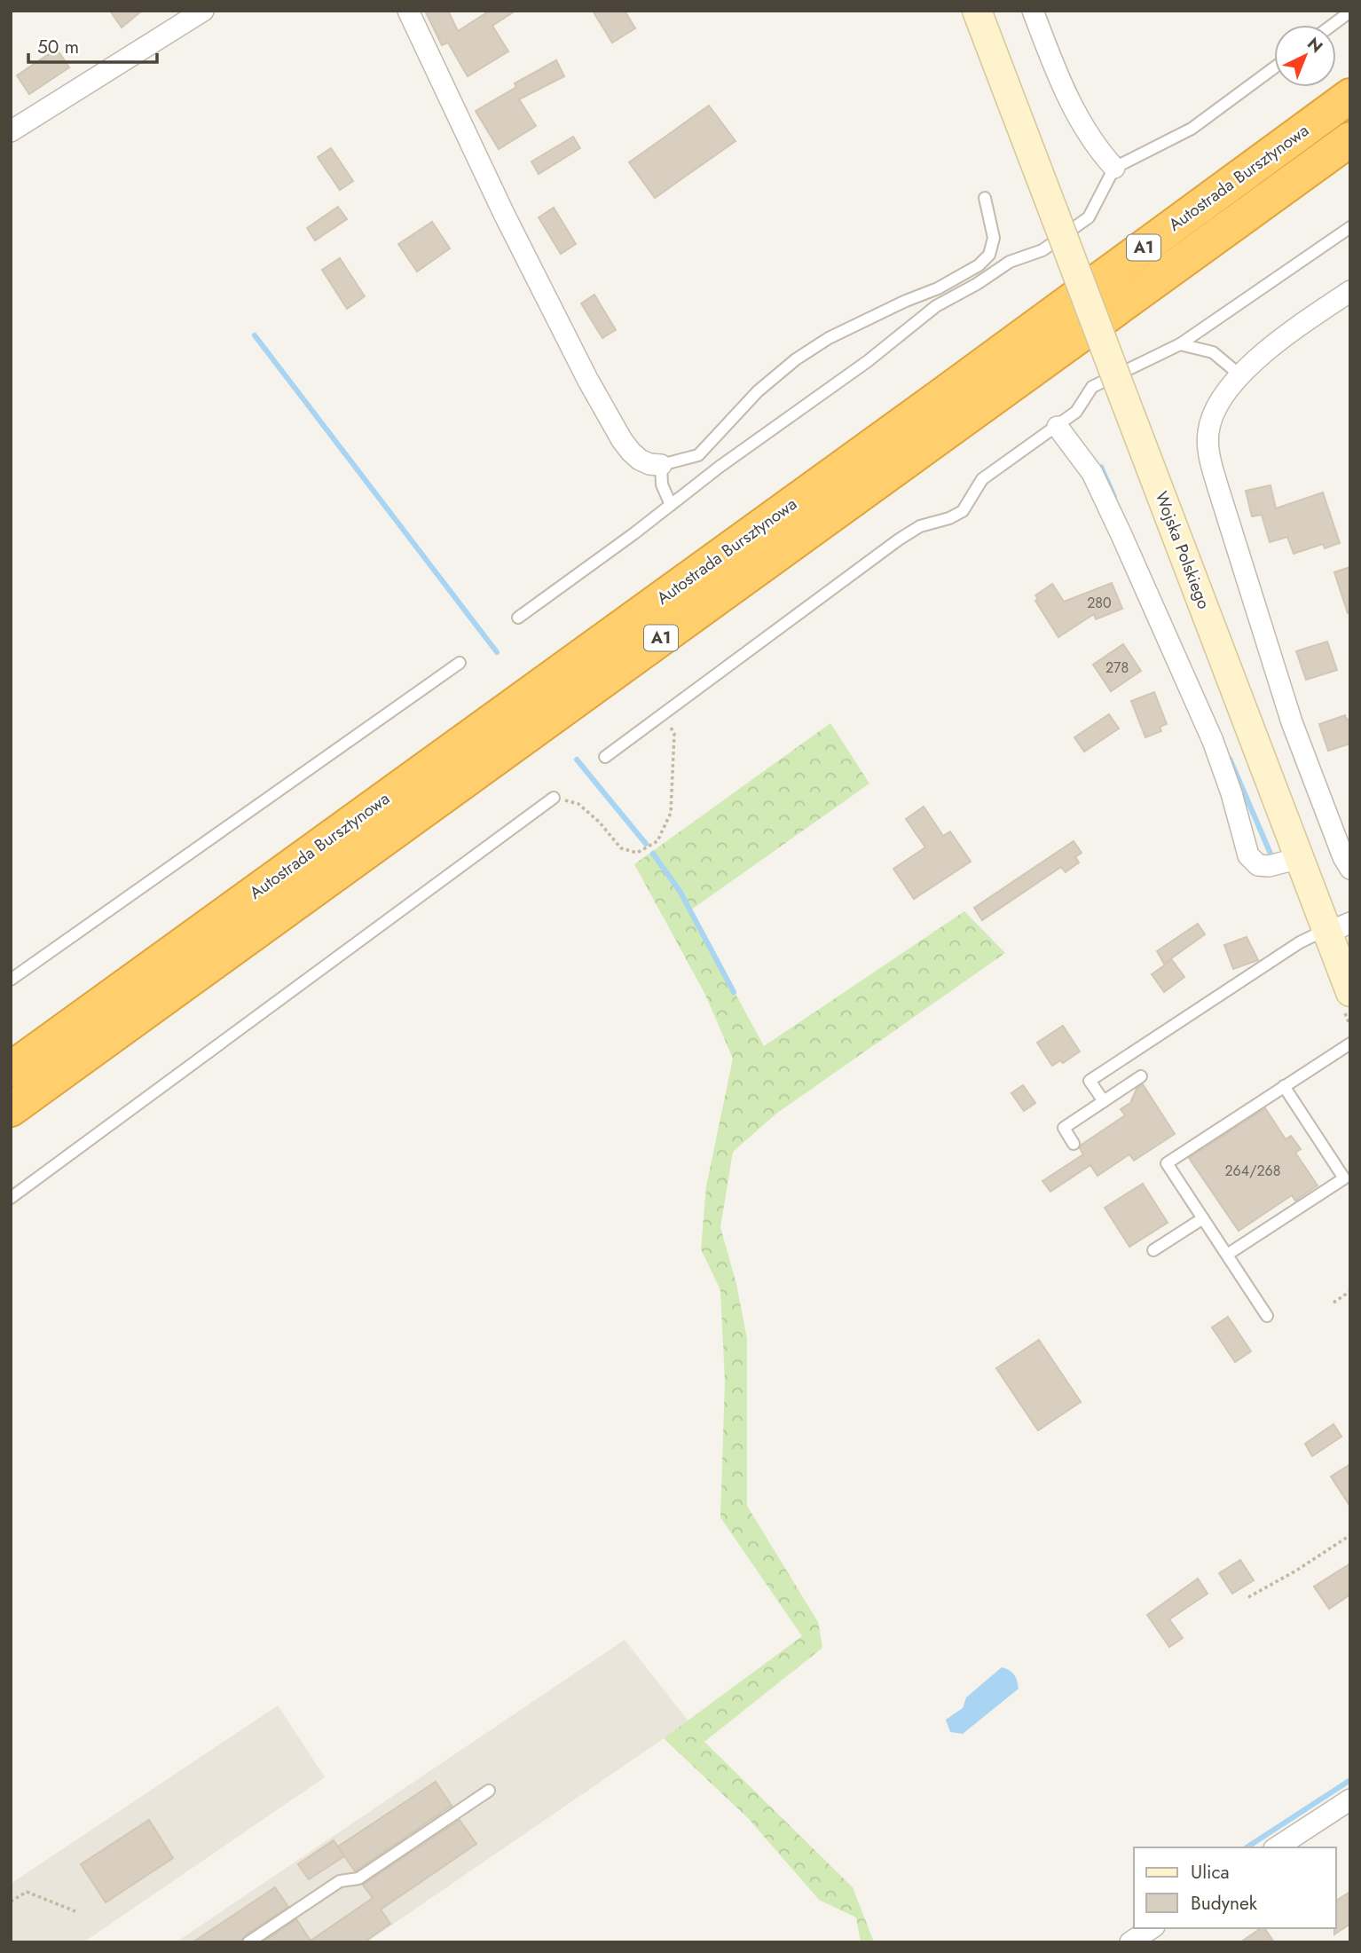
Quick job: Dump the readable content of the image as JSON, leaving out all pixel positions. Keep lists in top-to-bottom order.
{
  "streets": {
    "highway": ["Autostrada Bursztynowa", "A1"],
    "main road": ["Wojska Polskiego"]
  },
  "house_numbers": ["280", "278", "264/268"],
  "legend": ["Ulica", "Budynek"],
  "scale_bar": "50 m",
  "north": "top right"
}
